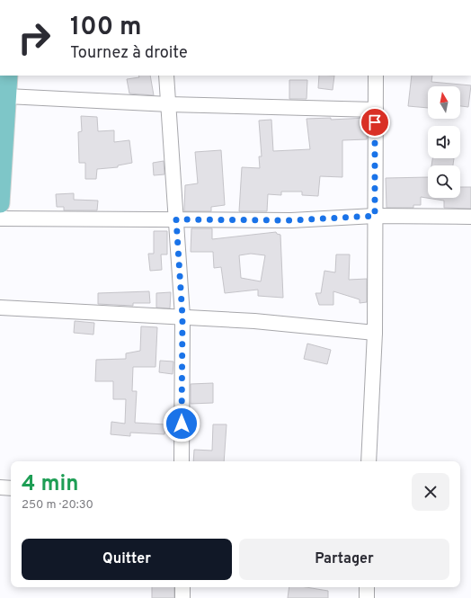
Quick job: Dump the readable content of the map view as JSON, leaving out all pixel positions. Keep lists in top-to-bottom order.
{
  "north": "top",
  "page": {
    "turn": ["100 m", "Tournez à droite"],
    "heading": ["4 min", "250 m · 20:30"],
    "buttons": ["Quitter", "Partager"]
  }
}
